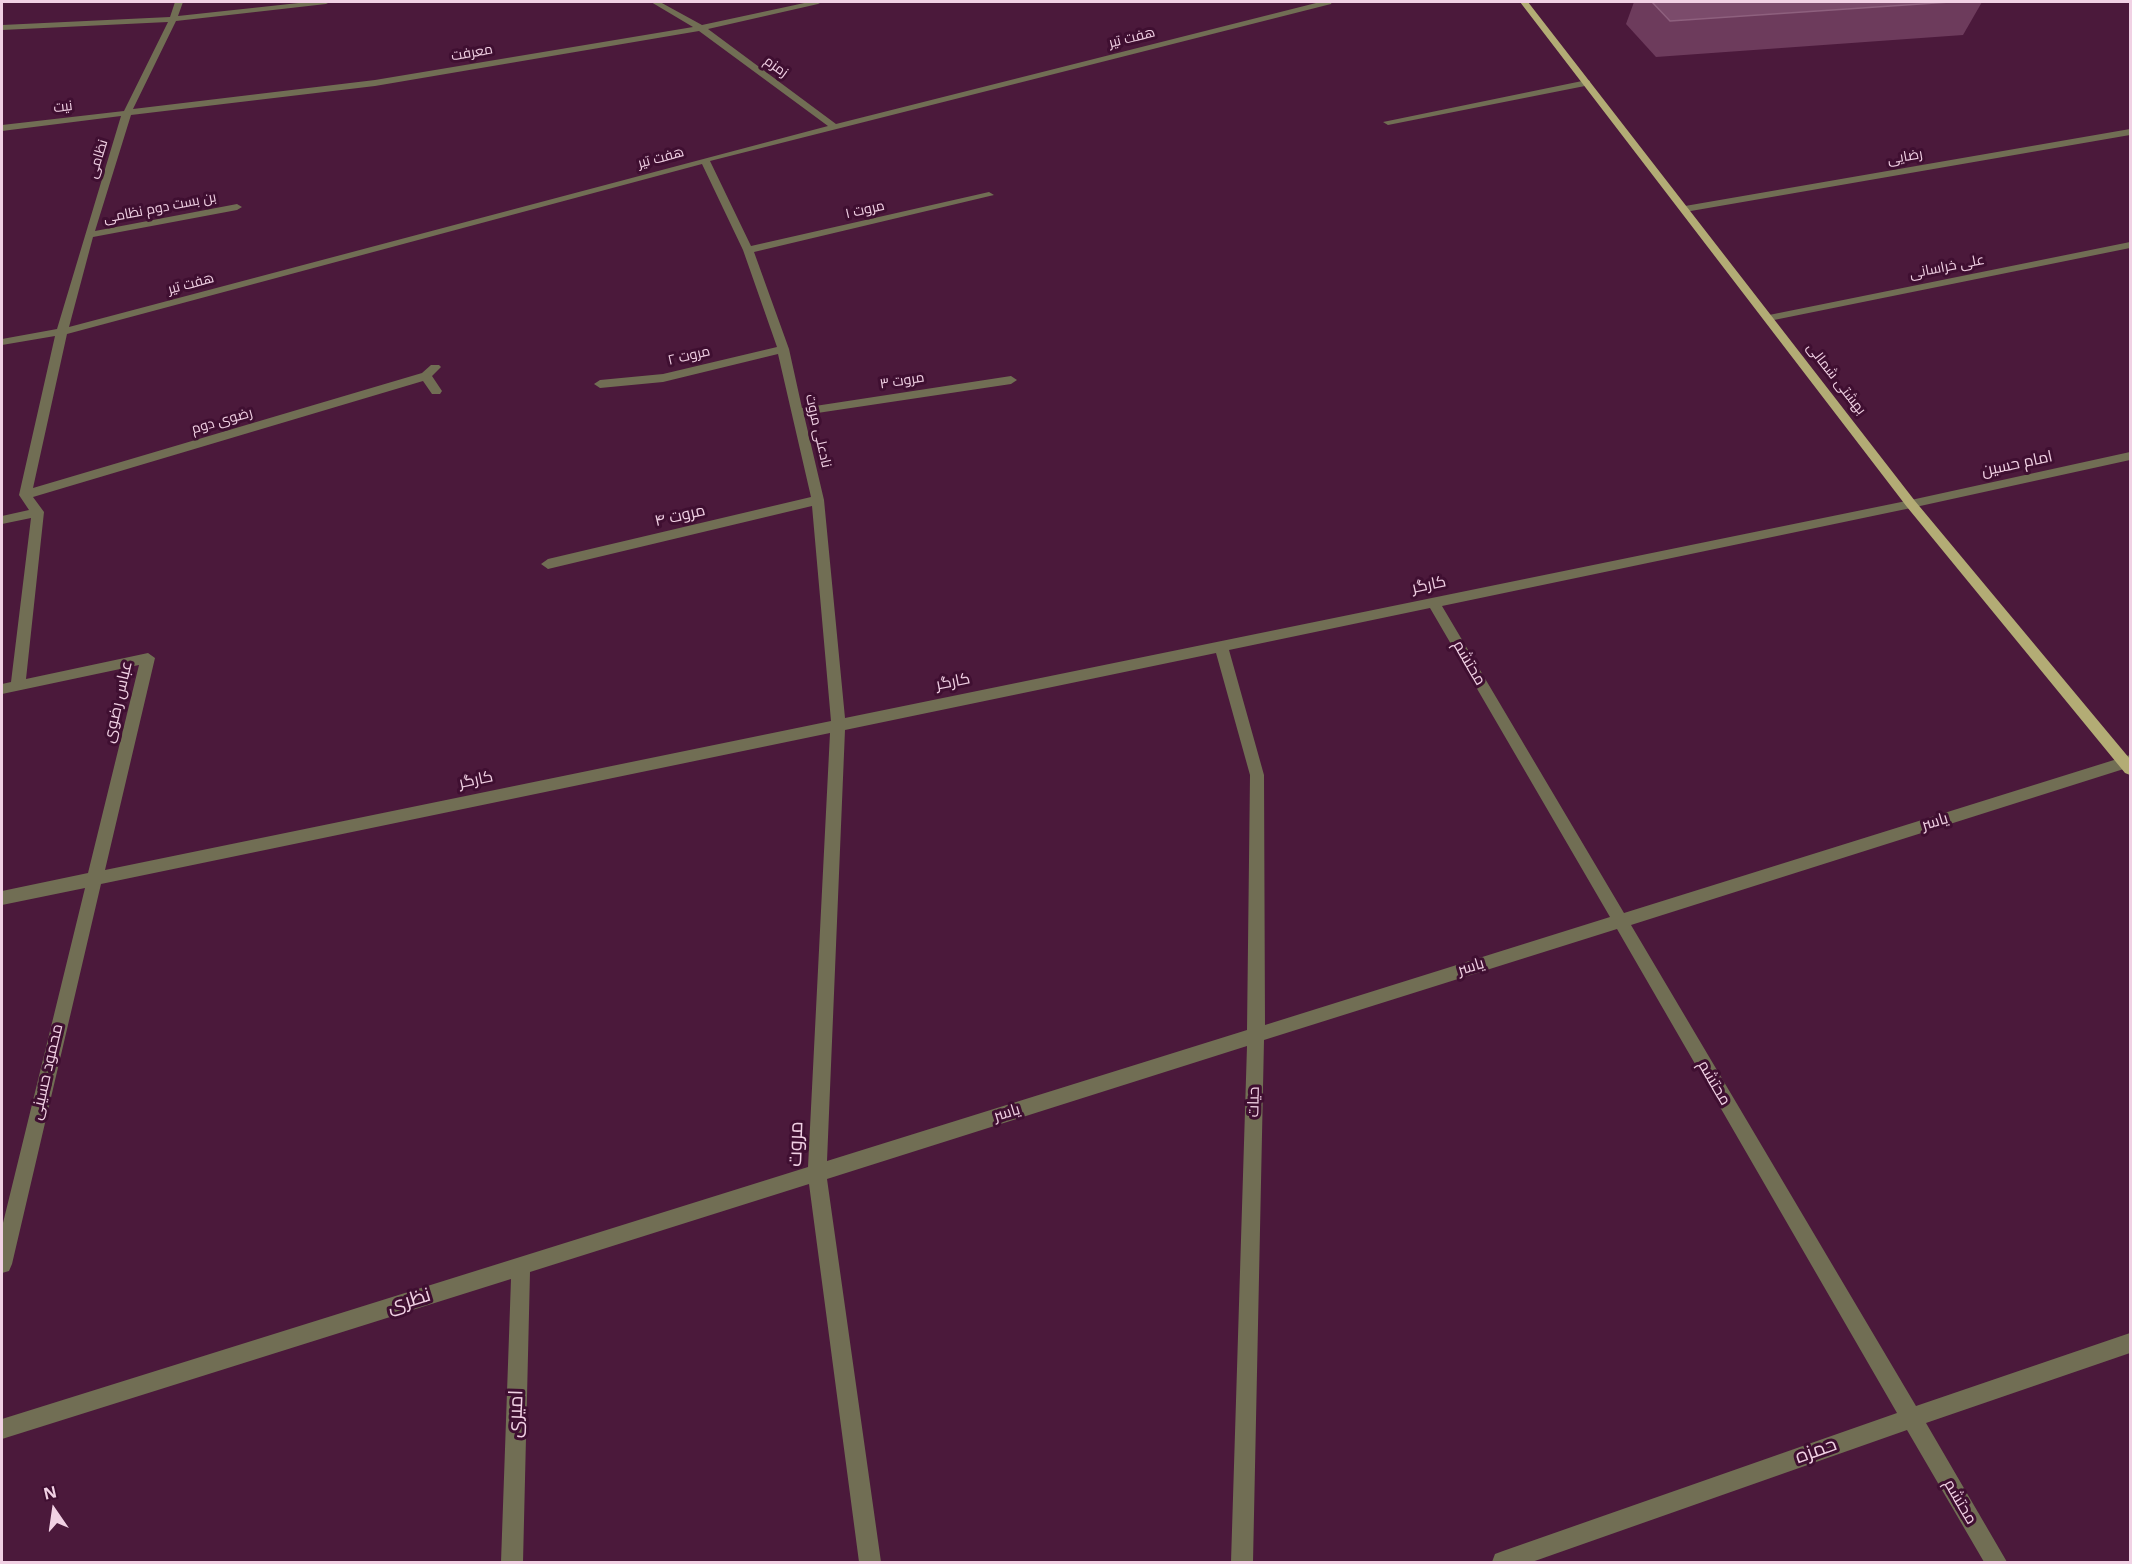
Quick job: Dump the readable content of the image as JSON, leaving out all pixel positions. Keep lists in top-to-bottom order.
{
  "streets": {
    "main road": ["بهشتی شمالی"],
    "street": [
      "هفت تیر",
      "معرفت",
      "زمزم",
      "نیت",
      "رضایی",
      "نظامی",
      "بن بست دوم نظامی",
      "مروت ۱",
      "علی خراسانی",
      "مروت ۲",
      "مروت ۳",
      "رضوی دوم",
      "نادعلی مروت",
      "امام حسین",
      "مروت ۴",
      "کارگر",
      "محتشم",
      "عباس رضوی",
      "یاسر",
      "محمود حسینی",
      "حیات",
      "مروت",
      "نظری",
      "امیری",
      "حمزه"
    ]
  },
  "crossings": [
    ["هفت تیر", "زمزم"],
    ["هفت تیر", "نظامی"],
    ["هفت تیر", "نادعلی مروت"],
    ["معرفت", "زمزم"],
    ["معرفت", "نیت"],
    ["معرفت", "نظامی"],
    ["نیت", "نظامی"],
    ["رضایی", "بهشتی شمالی"],
    ["نظامی", "بن بست دوم نظامی"],
    ["مروت ۱", "نادعلی مروت"],
    ["علی خراسانی", "بهشتی شمالی"],
    ["مروت ۲", "نادعلی مروت"],
    ["بهشتی شمالی", "امام حسین"],
    ["بهشتی شمالی", "کارگر"],
    ["بهشتی شمالی", "یاسر"],
    ["مروت ۳", "نادعلی مروت"],
    ["نادعلی مروت", "مروت ۴"],
    ["نادعلی مروت", "کارگر"],
    ["نادعلی مروت", "مروت"],
    ["امام حسین", "کارگر"],
    ["کارگر", "محتشم"],
    ["کارگر", "عباس رضوی"],
    ["کارگر", "محمود حسینی"],
    ["کارگر", "حیات"],
    ["کارگر", "مروت"],
    ["محتشم", "یاسر"],
    ["محتشم", "حمزه"],
    ["عباس رضوی", "محمود حسینی"],
    ["یاسر", "حیات"],
    ["یاسر", "مروت"],
    ["یاسر", "نظری"],
    ["مروت", "نظری"],
    ["نظری", "امیری"]
  ],
  "north": "top"
}
